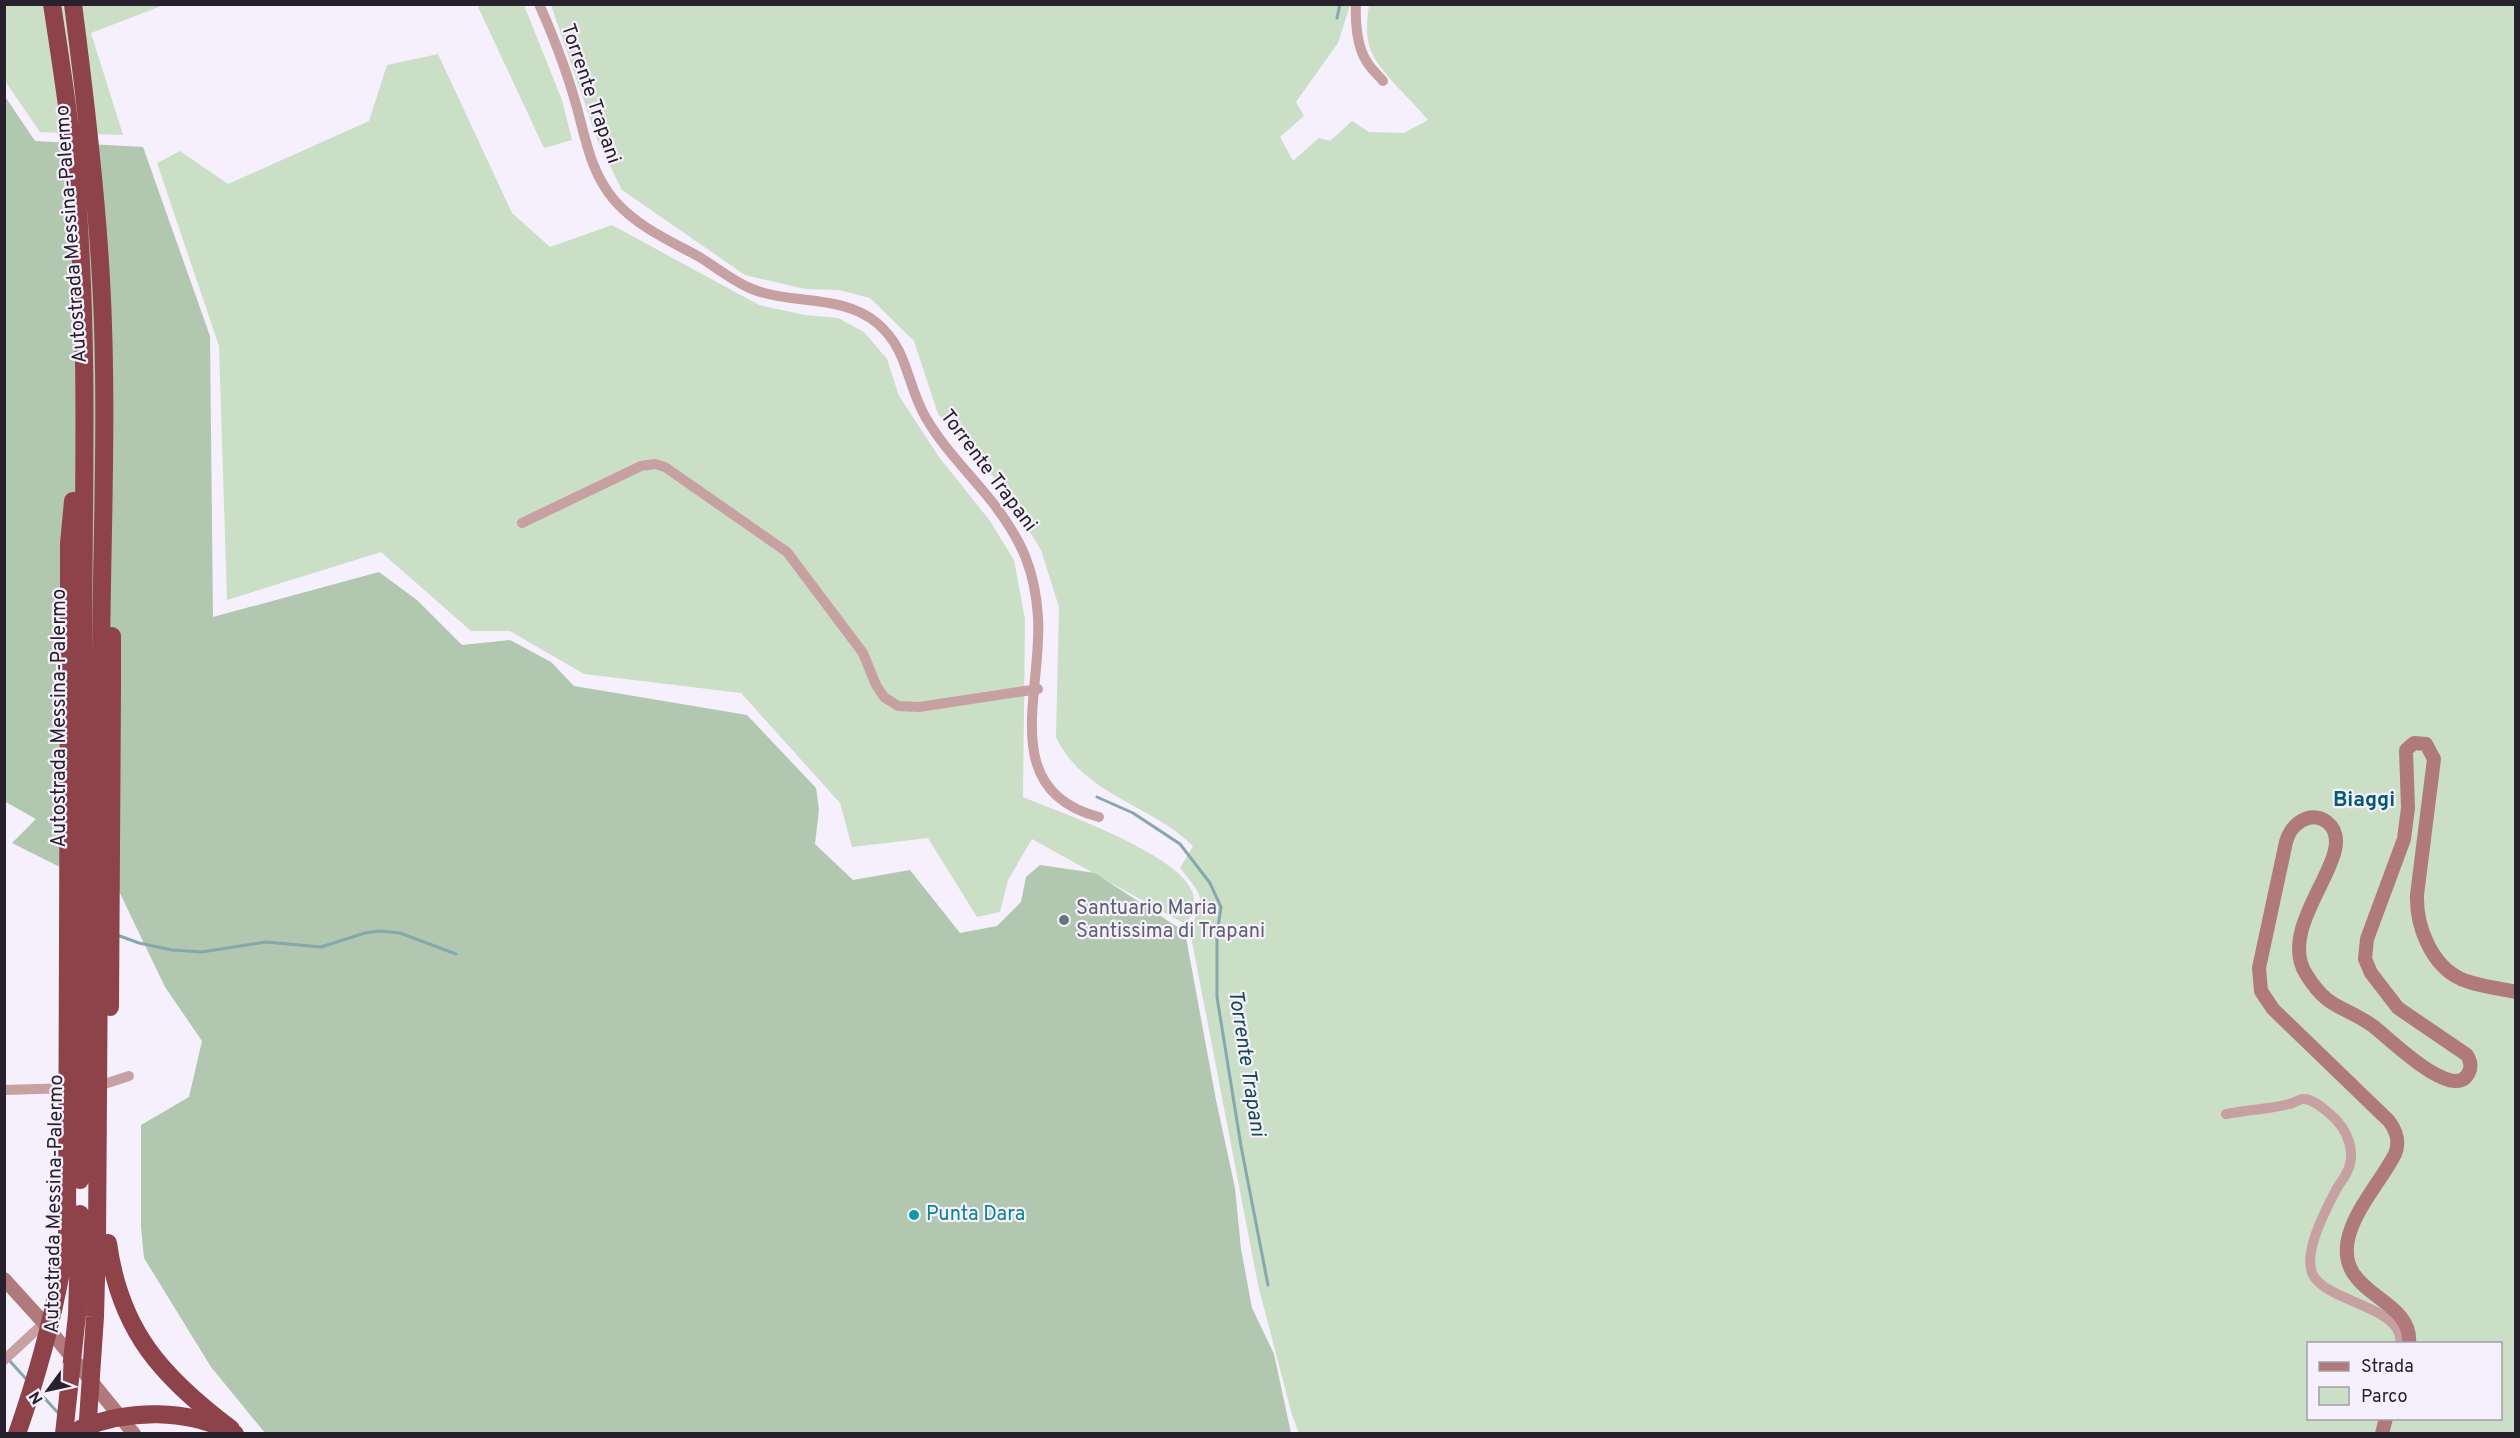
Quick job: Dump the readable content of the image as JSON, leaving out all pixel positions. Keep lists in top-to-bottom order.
{
  "streets": {
    "highway": ["Autostrada Messina-Palermo"],
    "street": ["Torrente Trapani"]
  },
  "districts": ["Biaggi"],
  "water": ["Torrente Trapani"],
  "places": ["Santuario Maria Santissima di Trapani", "Punta Dara"],
  "legend": ["Strada", "Parco"],
  "north": "bottom left"
}
